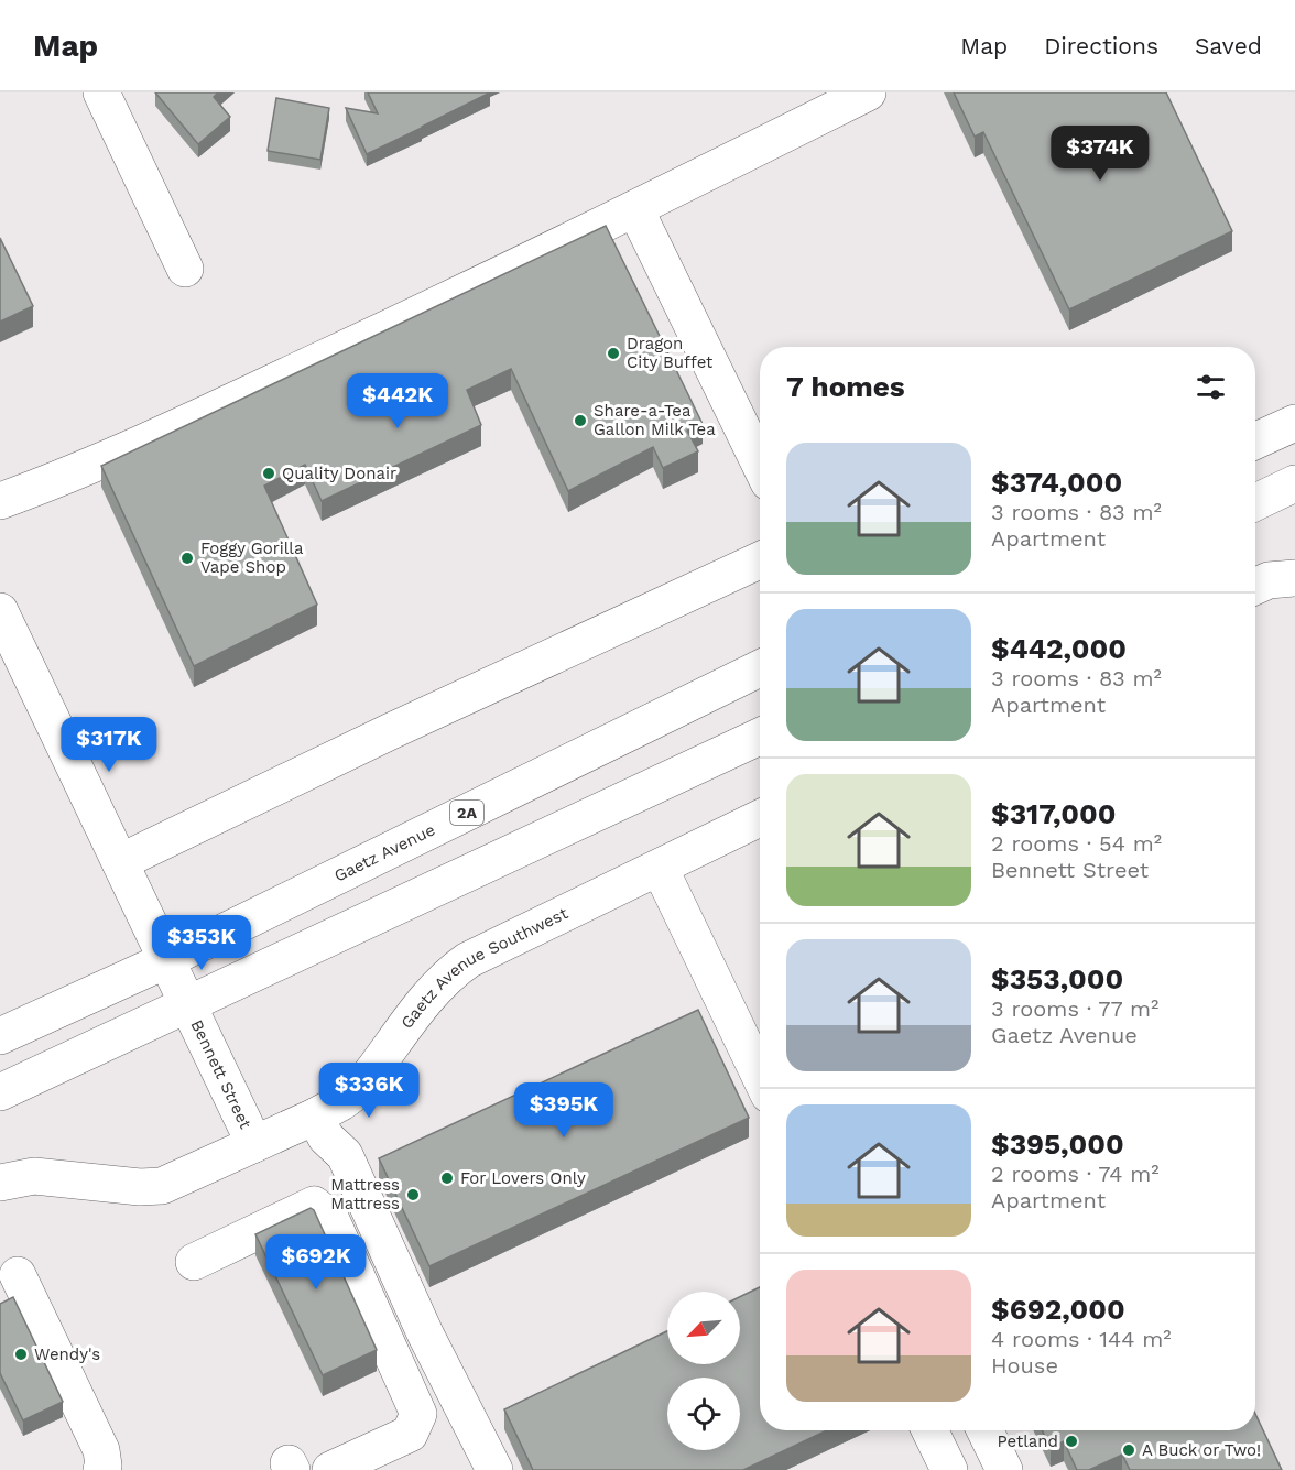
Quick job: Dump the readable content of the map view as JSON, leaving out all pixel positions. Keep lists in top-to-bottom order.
{
  "streets": {
    "main road": [
      "2A",
      "Gaetz Avenue",
      "Gaetz Avenue Southwest",
      "Bennett Street"
    ]
  },
  "crossings": [
    ["Gaetz Avenue", "Bennett Street"],
    ["Gaetz Avenue Southwest", "Bennett Street"]
  ],
  "places": [
    "Dragon City Buffet",
    "Share-a-Tea Gallon Milk Tea",
    "Quality Donair",
    "Foggy Gorilla Vape Shop",
    "For Lovers Only",
    "Mattress Mattress",
    "Wendy's",
    "Petland",
    "A Buck or Two!"
  ],
  "north": "bottom left",
  "page": {
    "header": "Map",
    "nav": ["Map", "Directions", "Saved"],
    "price": [
      "$374K",
      "$442K",
      "$317K",
      "$353K",
      "$336K",
      "$395K",
      "$692K"
    ],
    "heading": "7 homes",
    "list": [
      {
        "name": "$374,000",
        "note": "3 rooms · 83 m² · Apartment"
      },
      {
        "name": "$442,000",
        "note": "3 rooms · 83 m² · Apartment"
      },
      {
        "name": "$317,000",
        "note": "2 rooms · 54 m² · Bennett Street"
      },
      {
        "name": "$353,000",
        "note": "3 rooms · 77 m² · Gaetz Avenue"
      },
      {
        "name": "$395,000",
        "note": "2 rooms · 74 m² · Apartment"
      },
      {
        "name": "$692,000",
        "note": "4 rooms · 144 m² · House"
      }
    ]
  }
}
